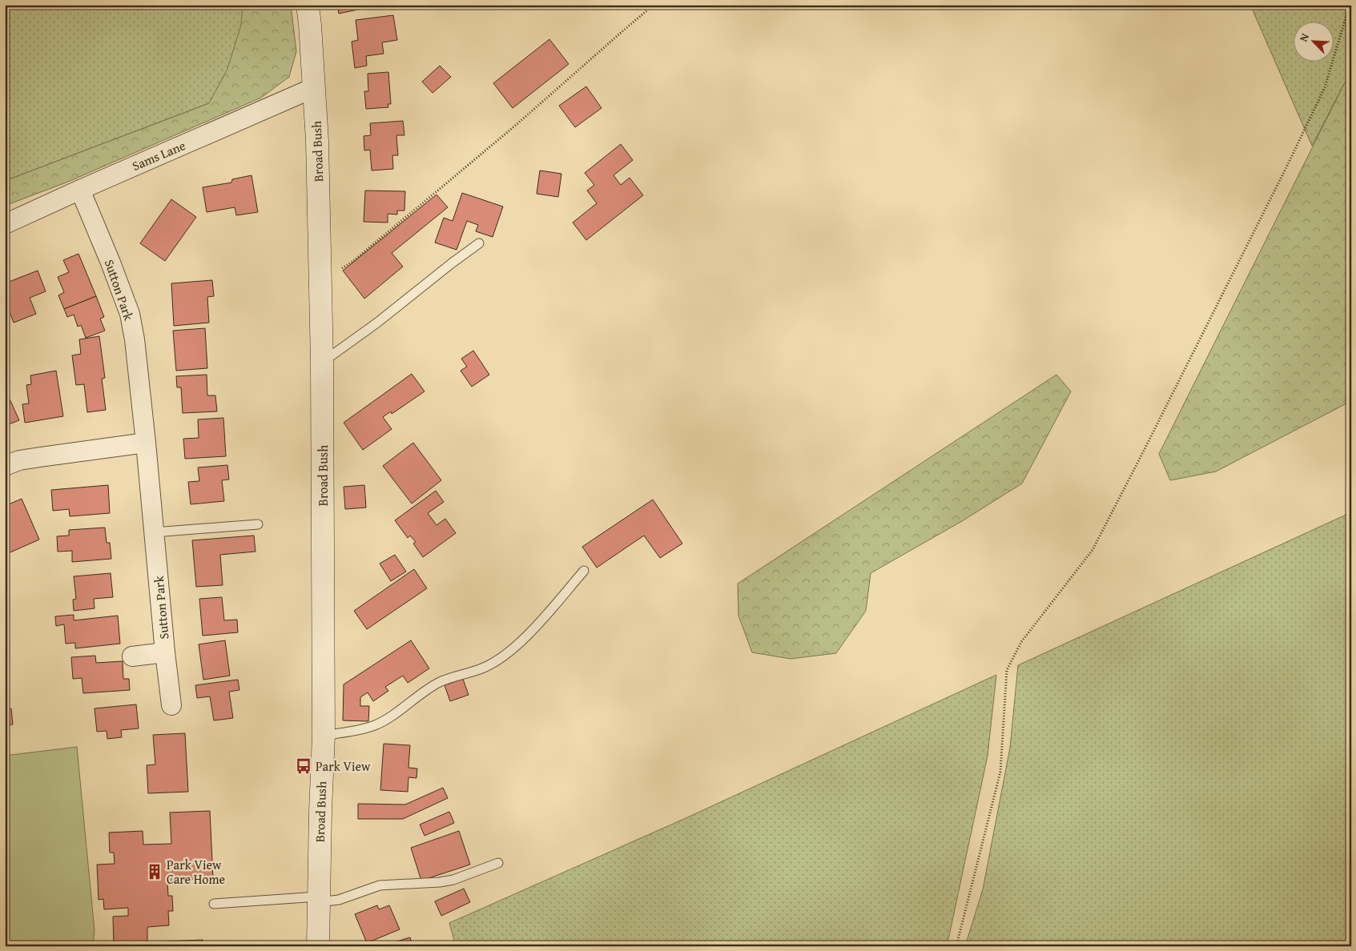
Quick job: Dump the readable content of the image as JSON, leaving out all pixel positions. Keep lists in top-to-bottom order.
{
  "streets": {
    "main road": ["Broad Bush"],
    "street": ["Sams Lane", "Sutton Park"]
  },
  "crossings": [
    ["Broad Bush", "Sams Lane"],
    ["Sams Lane", "Sutton Park"]
  ],
  "places": {
    "bus stop": ["Park View"],
    "building": ["Park View Care Home"]
  },
  "north": "top left"
}
